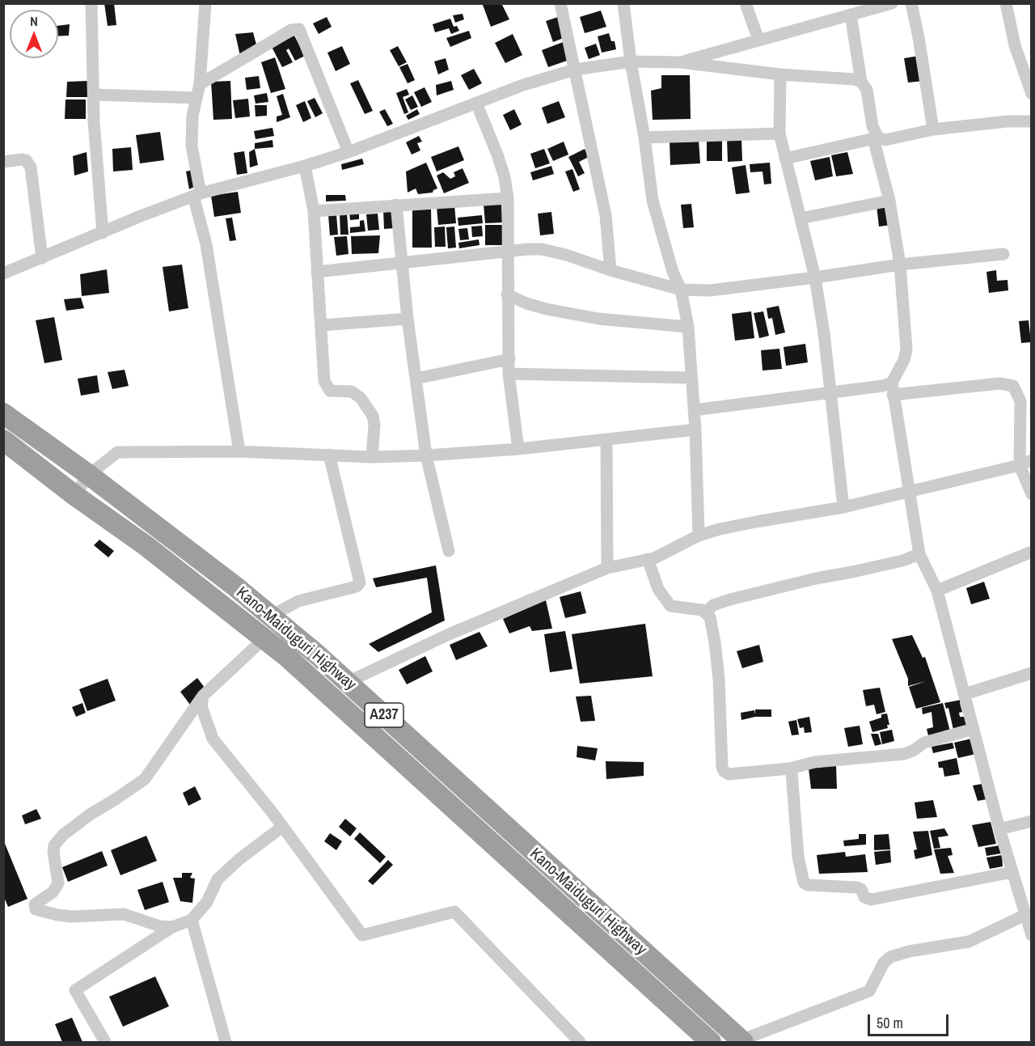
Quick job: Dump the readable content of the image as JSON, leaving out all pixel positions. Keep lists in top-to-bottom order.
{
  "streets": {
    "highway": ["Kano-Maiduguri Highway", "A237"]
  },
  "scale_bar": "50 m",
  "north": "top"
}
